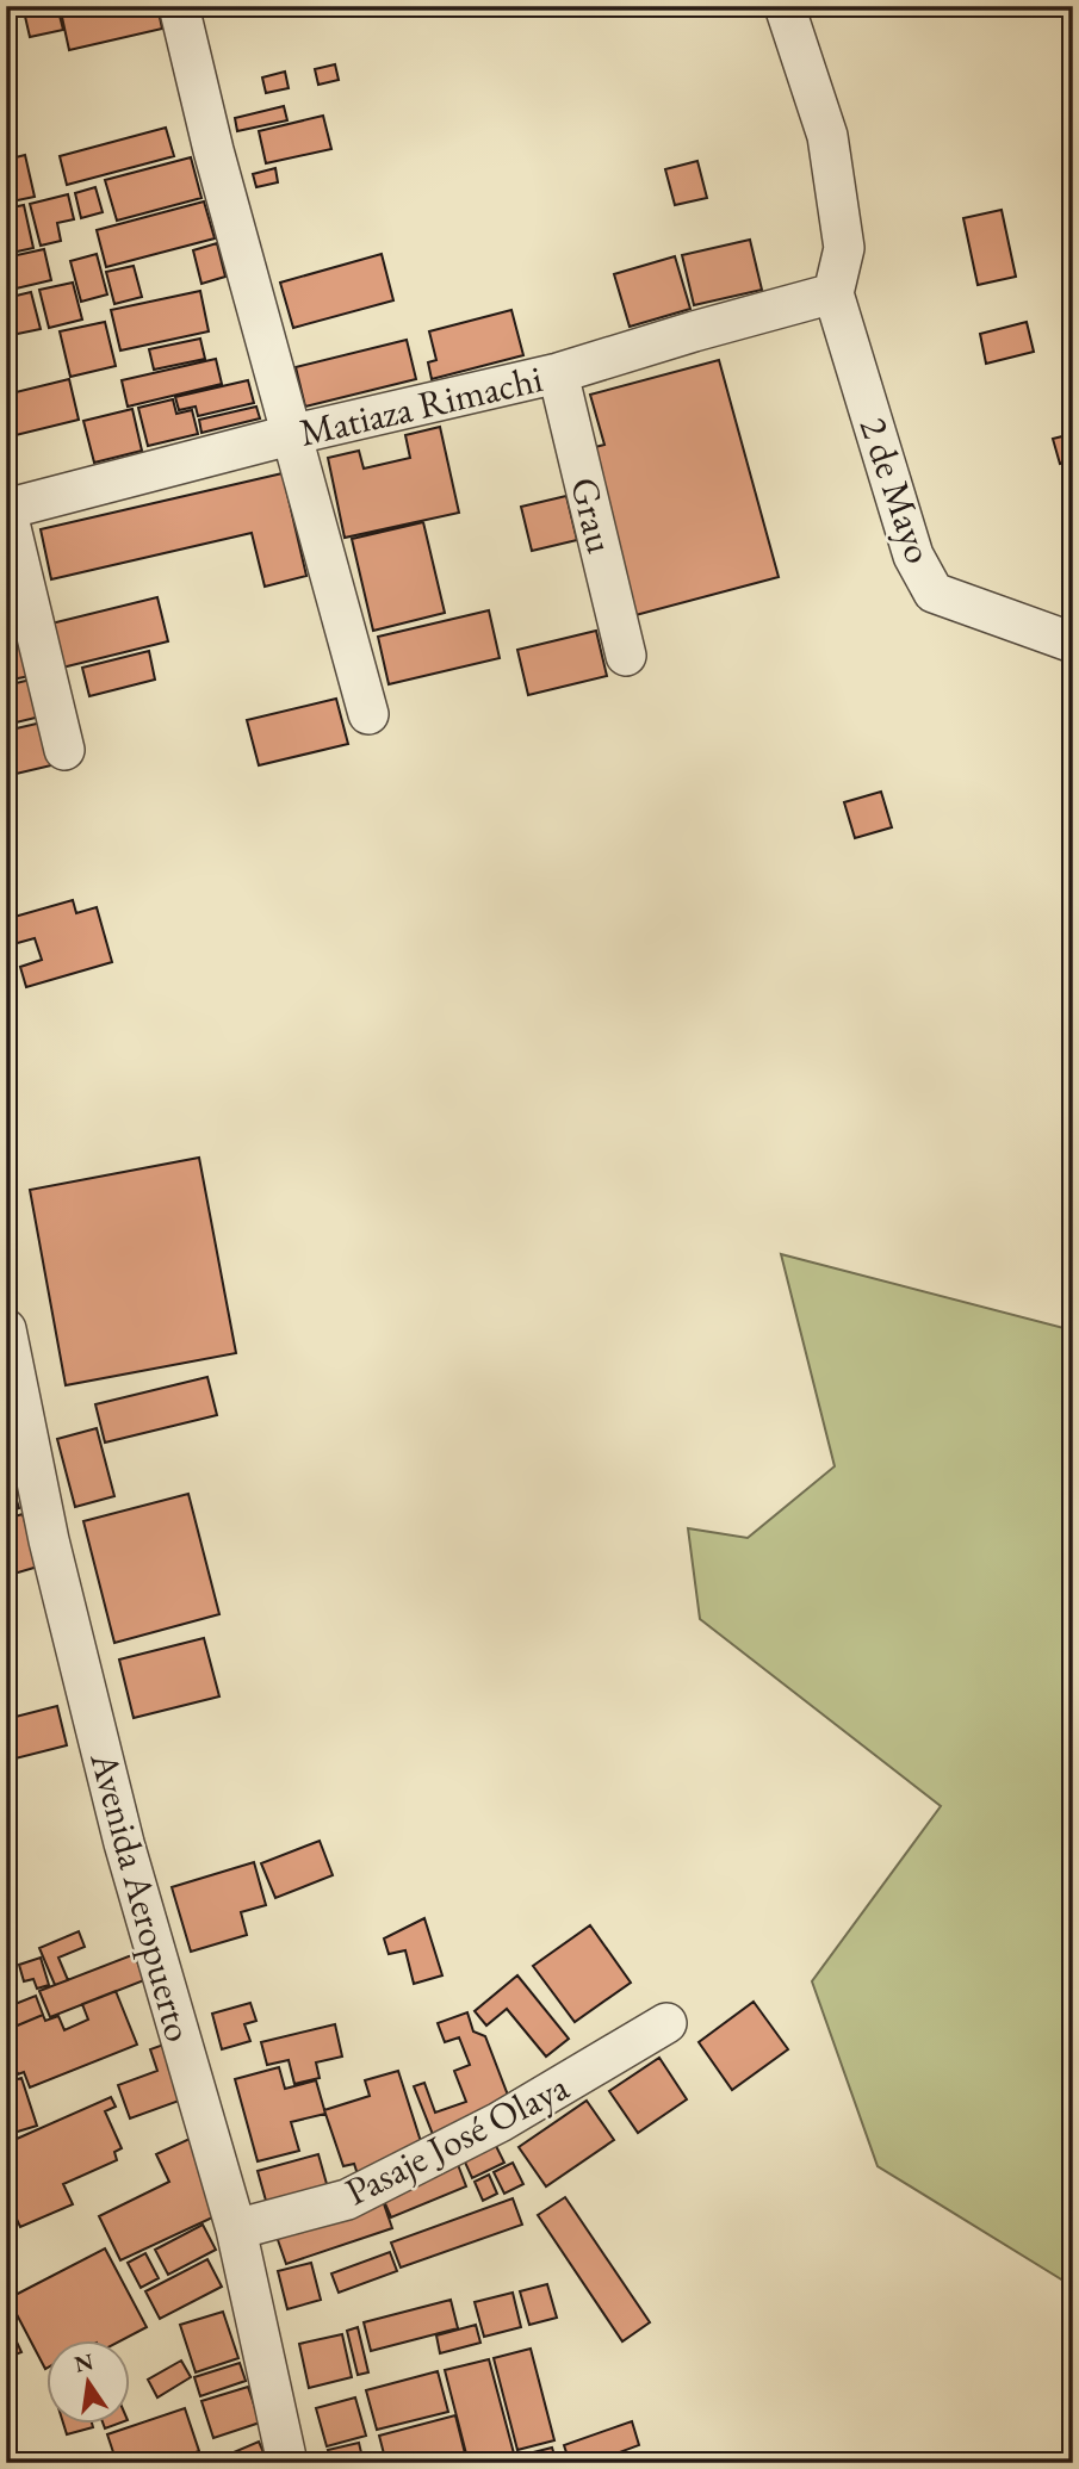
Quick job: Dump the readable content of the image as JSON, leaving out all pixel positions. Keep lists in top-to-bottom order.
{
  "streets": {
    "street": [
      "Matiaza Rimachi",
      "2 de Mayo",
      "Grau",
      "Avenida Aeropuerto",
      "Pasaje José Olaya"
    ]
  },
  "crossings": [
    ["Matiaza Rimachi", "2 de Mayo"],
    ["Matiaza Rimachi", "Grau"],
    ["Avenida Aeropuerto", "Pasaje José Olaya"]
  ],
  "north": "top"
}
